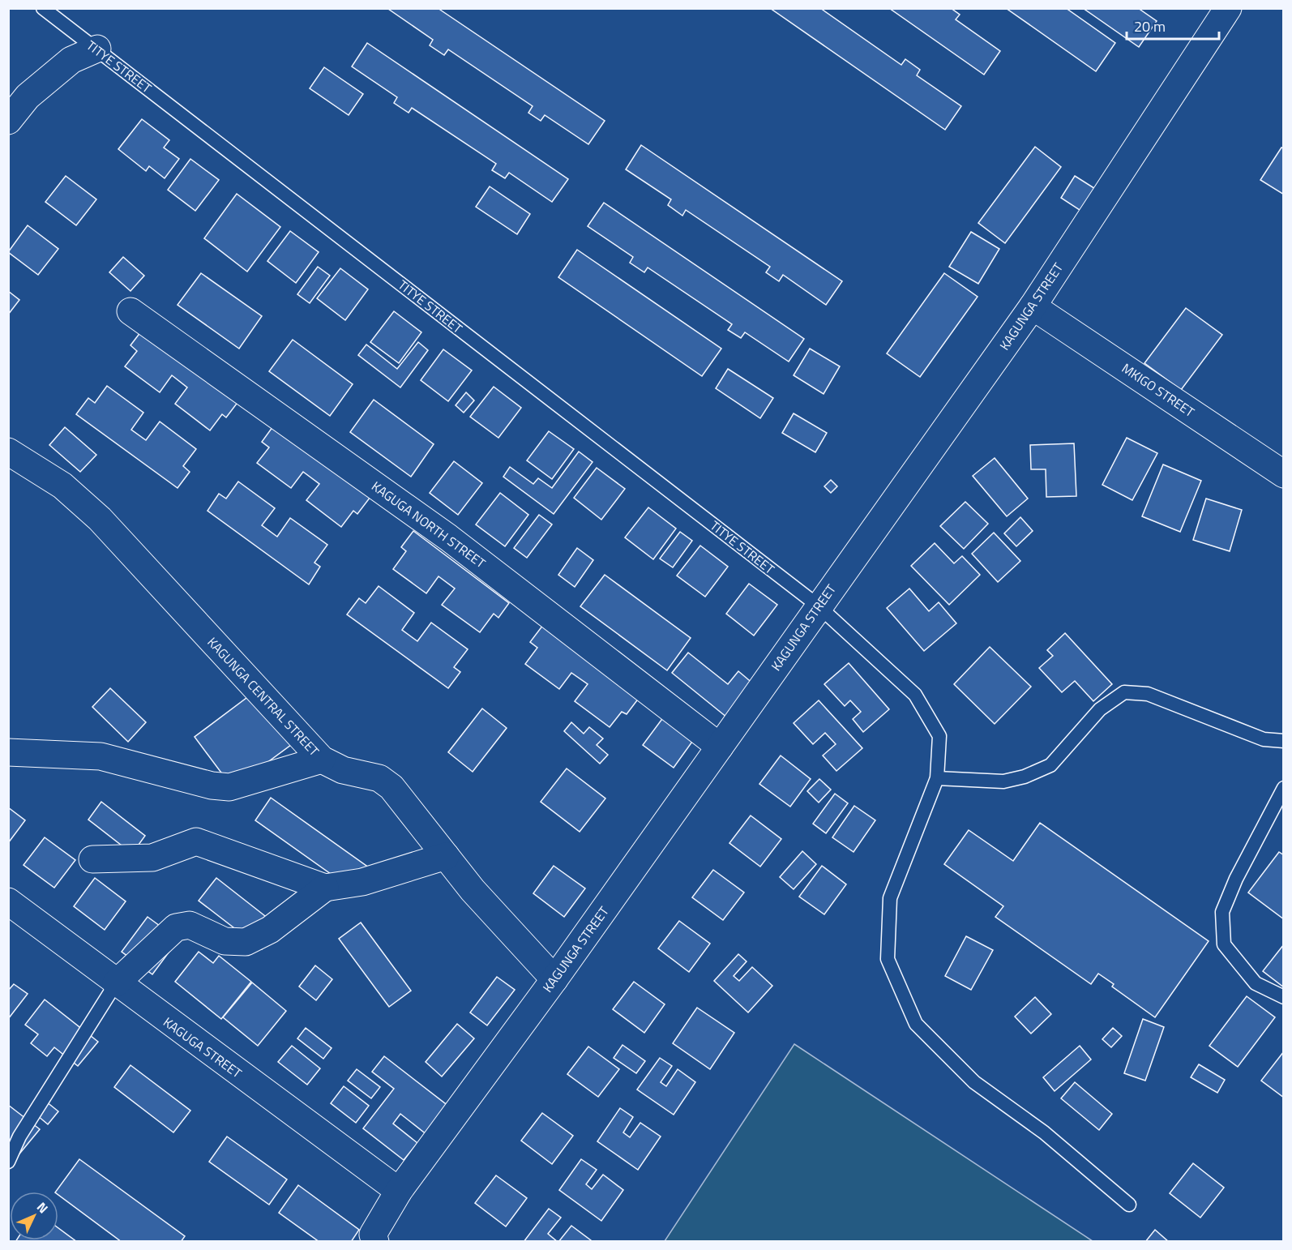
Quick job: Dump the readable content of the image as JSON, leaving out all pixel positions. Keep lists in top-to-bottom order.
{
  "streets": {
    "street": [
      "KAGUNGA STREET",
      "MKIGO STREET",
      "KAGUGA NORTH STREET",
      "KAGUNGA CENTRAL STREET",
      "KAGUGA STREET"
    ],
    "lane": ["TITYE STREET"]
  },
  "crossings": [
    ["TITYE STREET", "KAGUNGA STREET"],
    ["KAGUNGA STREET", "MKIGO STREET"],
    ["KAGUNGA STREET", "KAGUGA NORTH STREET"],
    ["KAGUNGA STREET", "KAGUNGA CENTRAL STREET"],
    ["KAGUNGA STREET", "KAGUGA STREET"]
  ],
  "scale_bar": "20 m",
  "north": "top right"
}
